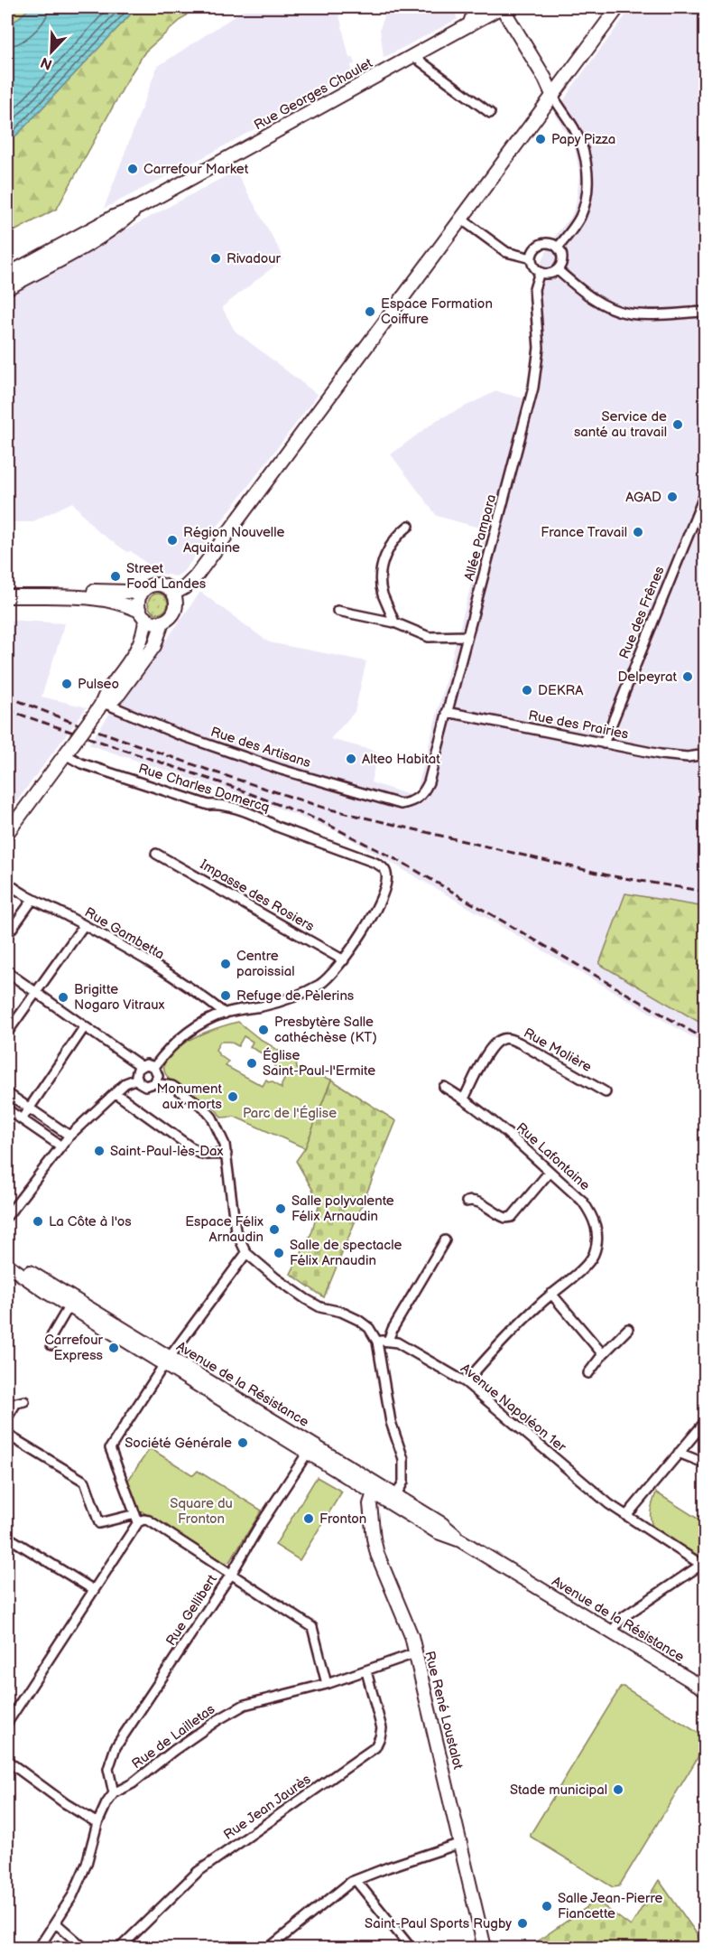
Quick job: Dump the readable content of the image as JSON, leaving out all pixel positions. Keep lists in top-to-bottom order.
{
  "streets": {
    "main road": ["Rue Georges Chaulet", "Avenue de la Résistance", "Rue René Loustalot"],
    "street": [
      "Allée Pampara",
      "Rue des Frênes",
      "Rue des Prairies",
      "Rue des Artisans",
      "Rue Charles Domercq",
      "Impasse des Rosiers",
      "Rue Gambetta",
      "Rue Molière",
      "Rue Lafontaine",
      "Avenue Napoléon 1er",
      "Rue Gellibert",
      "Rue de Lailletas",
      "Rue Jean Jaurès"
    ]
  },
  "crossings": [
    ["Allée Pampara", "Rue des Prairies"],
    ["Allée Pampara", "Rue des Artisans"],
    ["Rue des Frênes", "Rue des Prairies"],
    ["Rue Charles Domercq", "Impasse des Rosiers"],
    ["Rue Molière", "Rue Lafontaine"],
    ["Rue Lafontaine", "Avenue Napoléon 1er"],
    ["Avenue de la Résistance", "Rue Gellibert"],
    ["Avenue de la Résistance", "Rue René Loustalot"],
    ["Rue Gellibert", "Rue de Lailletas"],
    ["Rue René Loustalot", "Rue de Lailletas"],
    ["Rue de Lailletas", "Rue Jean Jaurès"]
  ],
  "parks": ["Parc de l'Église", "Square du Fronton"],
  "places": [
    "Papy Pizza",
    "Carrefour Market",
    "Rivadour",
    "Espace Formation Coiffure",
    "Service de santé au travail",
    "AGAD",
    "France Travail",
    "Région Nouvelle Aquitaine",
    "Street Food Landes",
    "Delpeyrat",
    "Pulseo",
    "DEKRA",
    "Alteo Habitat",
    "Centre paroissial",
    "Refuge de Pèlerins",
    "Brigitte Nogaro Vitraux",
    "Presbytère Salle cathéchèse (KT)",
    "Église Saint-Paul-l'Ermite",
    "Monument aux morts",
    "Saint-Paul-lès-Dax",
    "Salle polyvalente Félix Arnaudin",
    "La Côte à l'os",
    "Espace Félix Arnaudin",
    "Salle de spectacle Félix Arnaudin",
    "Carrefour Express",
    "Société Générale",
    "Fronton",
    "Stade municipal",
    "Salle Jean-Pierre Fiancette",
    "Saint-Paul Sports Rugby"
  ],
  "north": "bottom left"
}
